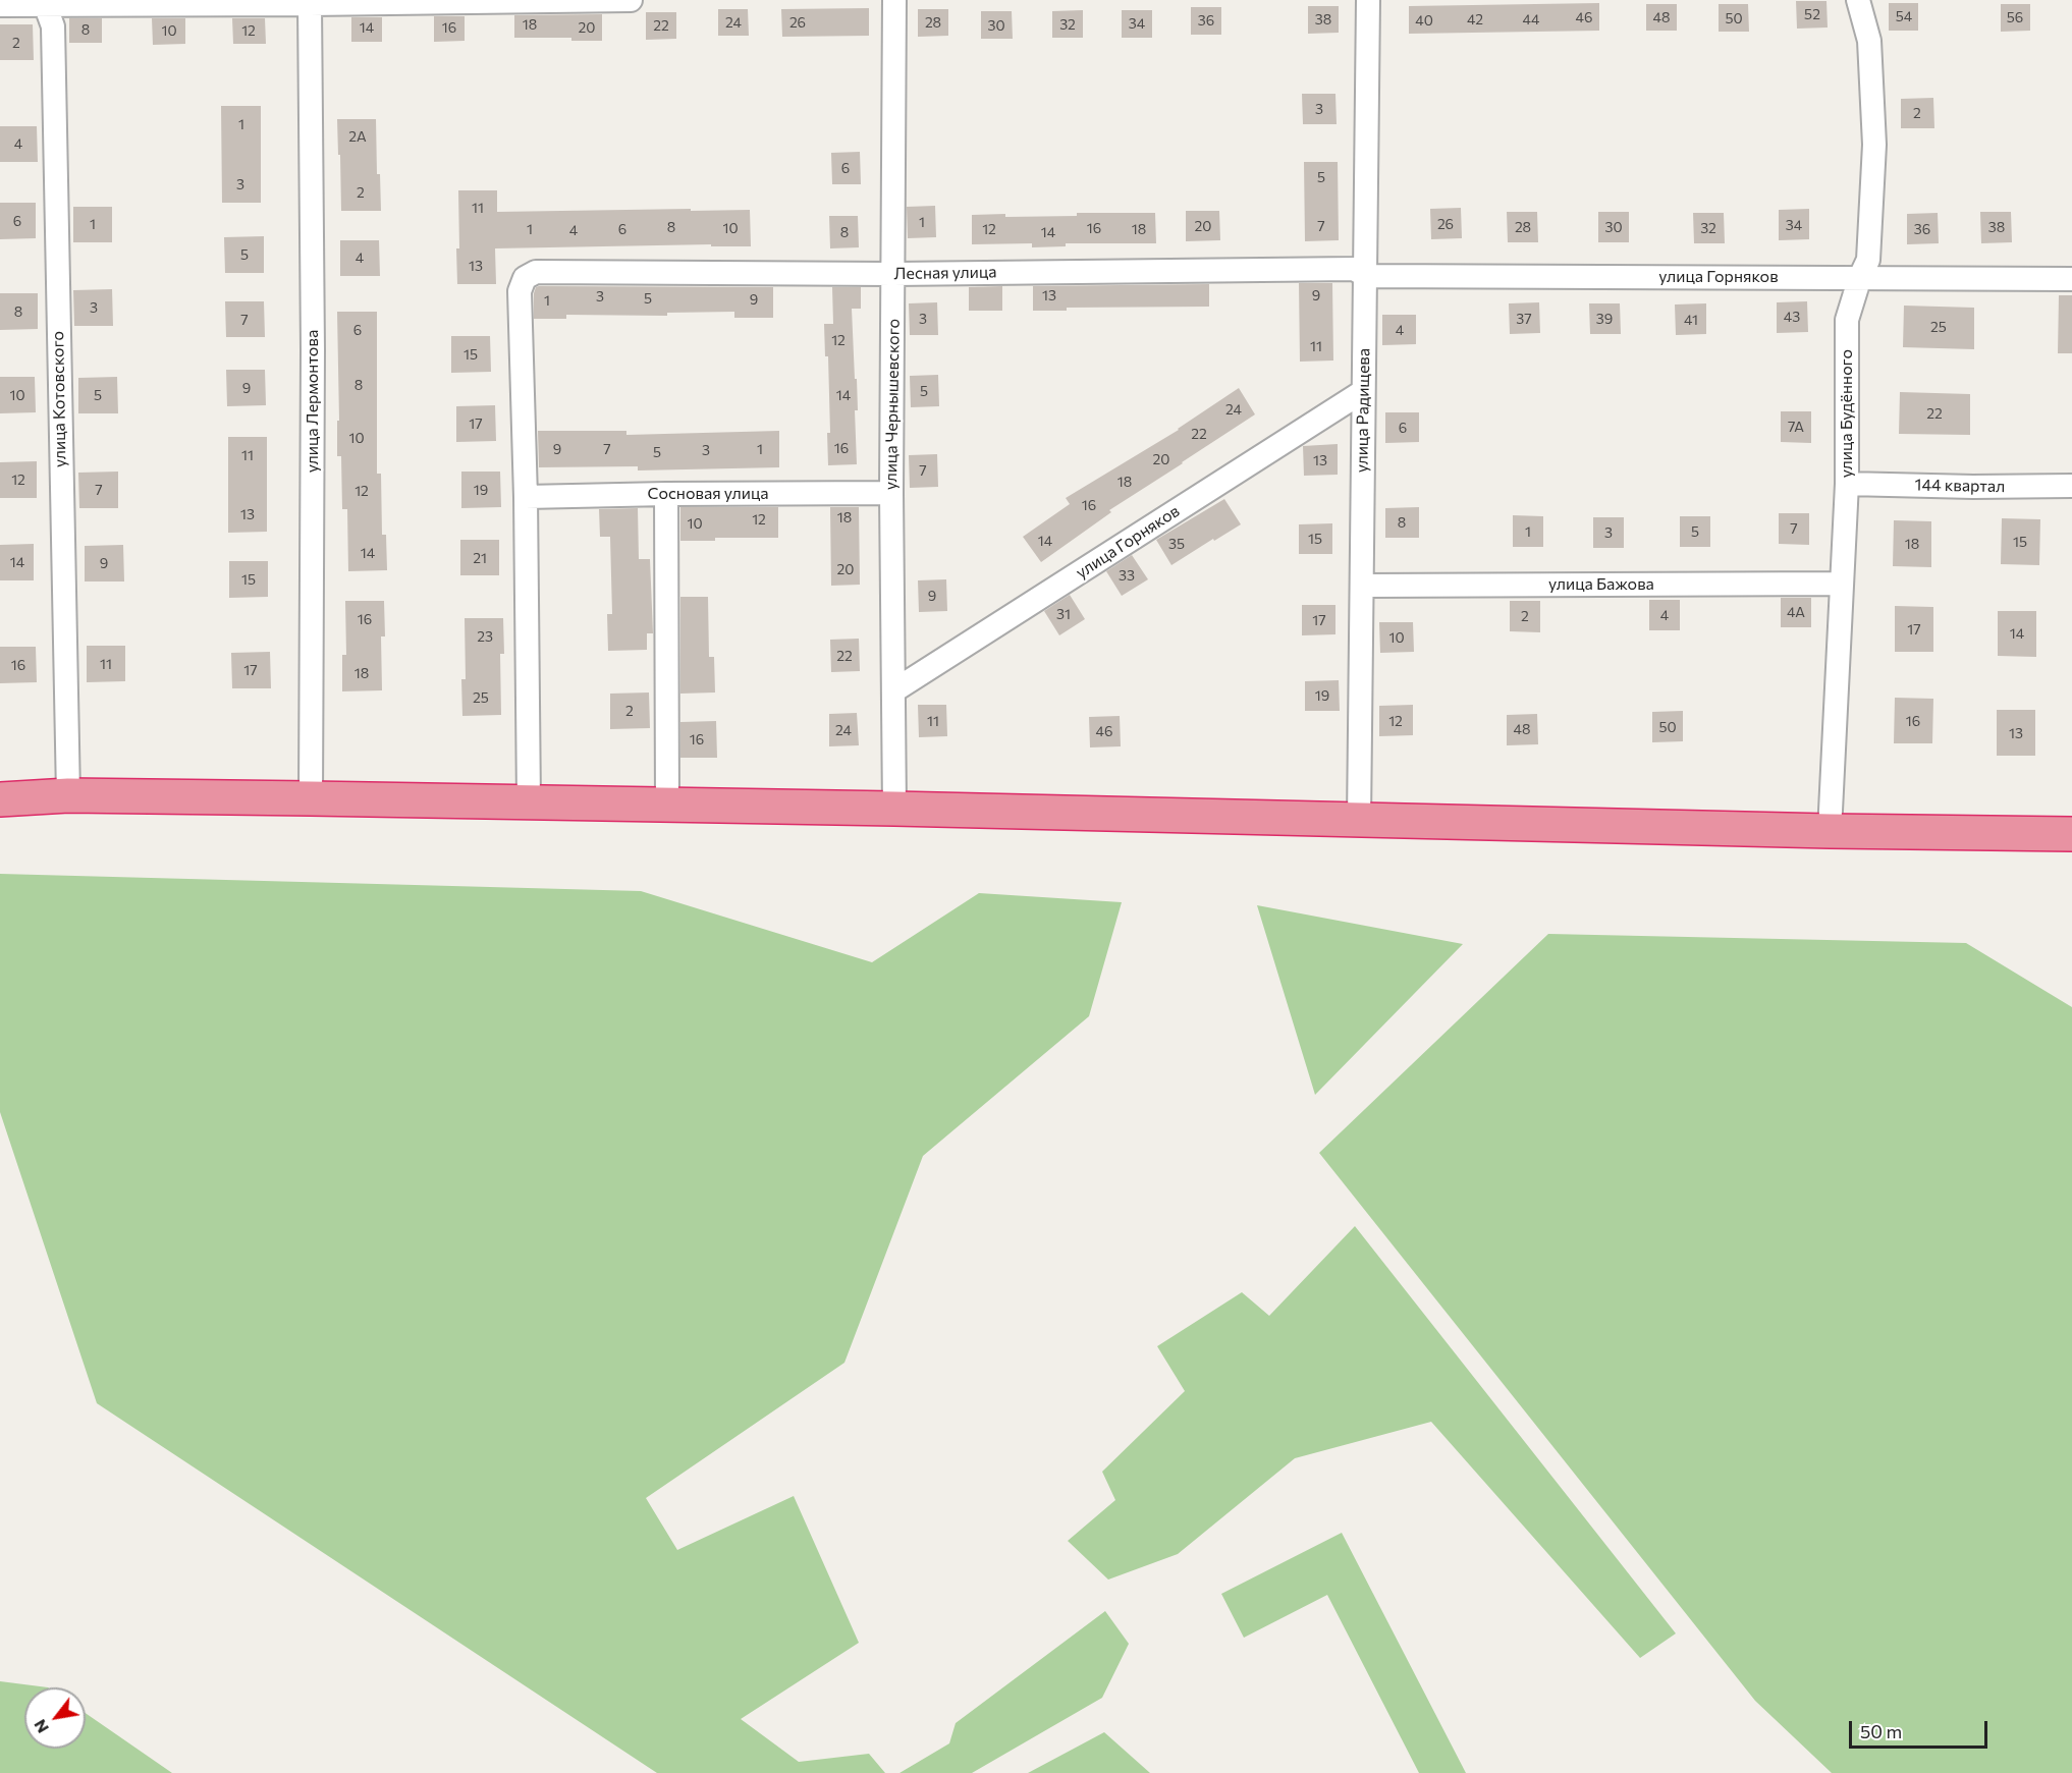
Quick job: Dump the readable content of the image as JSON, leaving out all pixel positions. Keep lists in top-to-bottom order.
{
  "streets": {
    "street": [
      "Лесная улица",
      "улица Горняков",
      "улица Котовского",
      "улица Лермонтова",
      "улица Чернышевского",
      "улица Радищева",
      "улица Будённого",
      "144 квартал",
      "Сосновая улица",
      "улица Бажова"
    ]
  },
  "crossings": [
    ["Лесная улица", "улица Горняков"],
    ["Лесная улица", "улица Чернышевского"],
    ["Лесная улица", "улица Радищева"],
    ["Лесная улица", "Сосновая улица"],
    ["улица Горняков", "улица Чернышевского"],
    ["улица Горняков", "улица Радищева"],
    ["улица Горняков", "улица Будённого"],
    ["улица Чернышевского", "Сосновая улица"],
    ["улица Радищева", "улица Бажова"],
    ["улица Будённого", "144 квартал"],
    ["улица Будённого", "улица Бажова"]
  ],
  "house_numbers": [
    "52",
    "54",
    "46",
    "48",
    "56",
    "50",
    "38",
    "42",
    "44",
    "36",
    "40",
    "24",
    "26",
    "28",
    "34",
    "18",
    "32",
    "22",
    "30",
    "14",
    "16",
    "20",
    "8",
    "10",
    "12",
    "2",
    "3",
    "2",
    "1",
    "2А",
    "4",
    "6",
    "5",
    "3",
    "2",
    "11",
    "6",
    "1",
    "1",
    "26",
    "34",
    "20",
    "7",
    "8",
    "28",
    "30",
    "38",
    "10",
    "16",
    "32",
    "1",
    "6",
    "12",
    "18",
    "36",
    "4",
    "8",
    "14",
    "5",
    "4",
    "13",
    "13",
    "9",
    "3",
    "5",
    "9",
    "1",
    "3",
    "8",
    "43",
    "3",
    "37",
    "39",
    "7",
    "41",
    "25",
    "6",
    "4",
    "12",
    "11",
    "15",
    "8",
    "9",
    "5",
    "10",
    "5",
    "14",
    "24",
    "22",
    "17",
    "7А",
    "6",
    "22",
    "10",
    "16",
    "9",
    "7",
    "1",
    "3",
    "5",
    "11",
    "20",
    "13",
    "7",
    "12",
    "18",
    "7",
    "19",
    "12",
    "16",
    "13",
    "18",
    "12",
    "8",
    "10",
    "7",
    "1",
    "5",
    "3",
    "15",
    "14",
    "15",
    "35",
    "18",
    "14",
    "21",
    "14",
    "9",
    "20",
    "33",
    "15",
    "9",
    "4А",
    "31",
    "4",
    "2",
    "16",
    "17",
    "17",
    "14",
    "23",
    "10",
    "22",
    "11",
    "16",
    "17",
    "18",
    "19",
    "25",
    "2",
    "11",
    "12",
    "16",
    "50",
    "48",
    "24",
    "46",
    "13",
    "16"
  ],
  "scale_bar": "50 m",
  "north": "bottom left"
}
